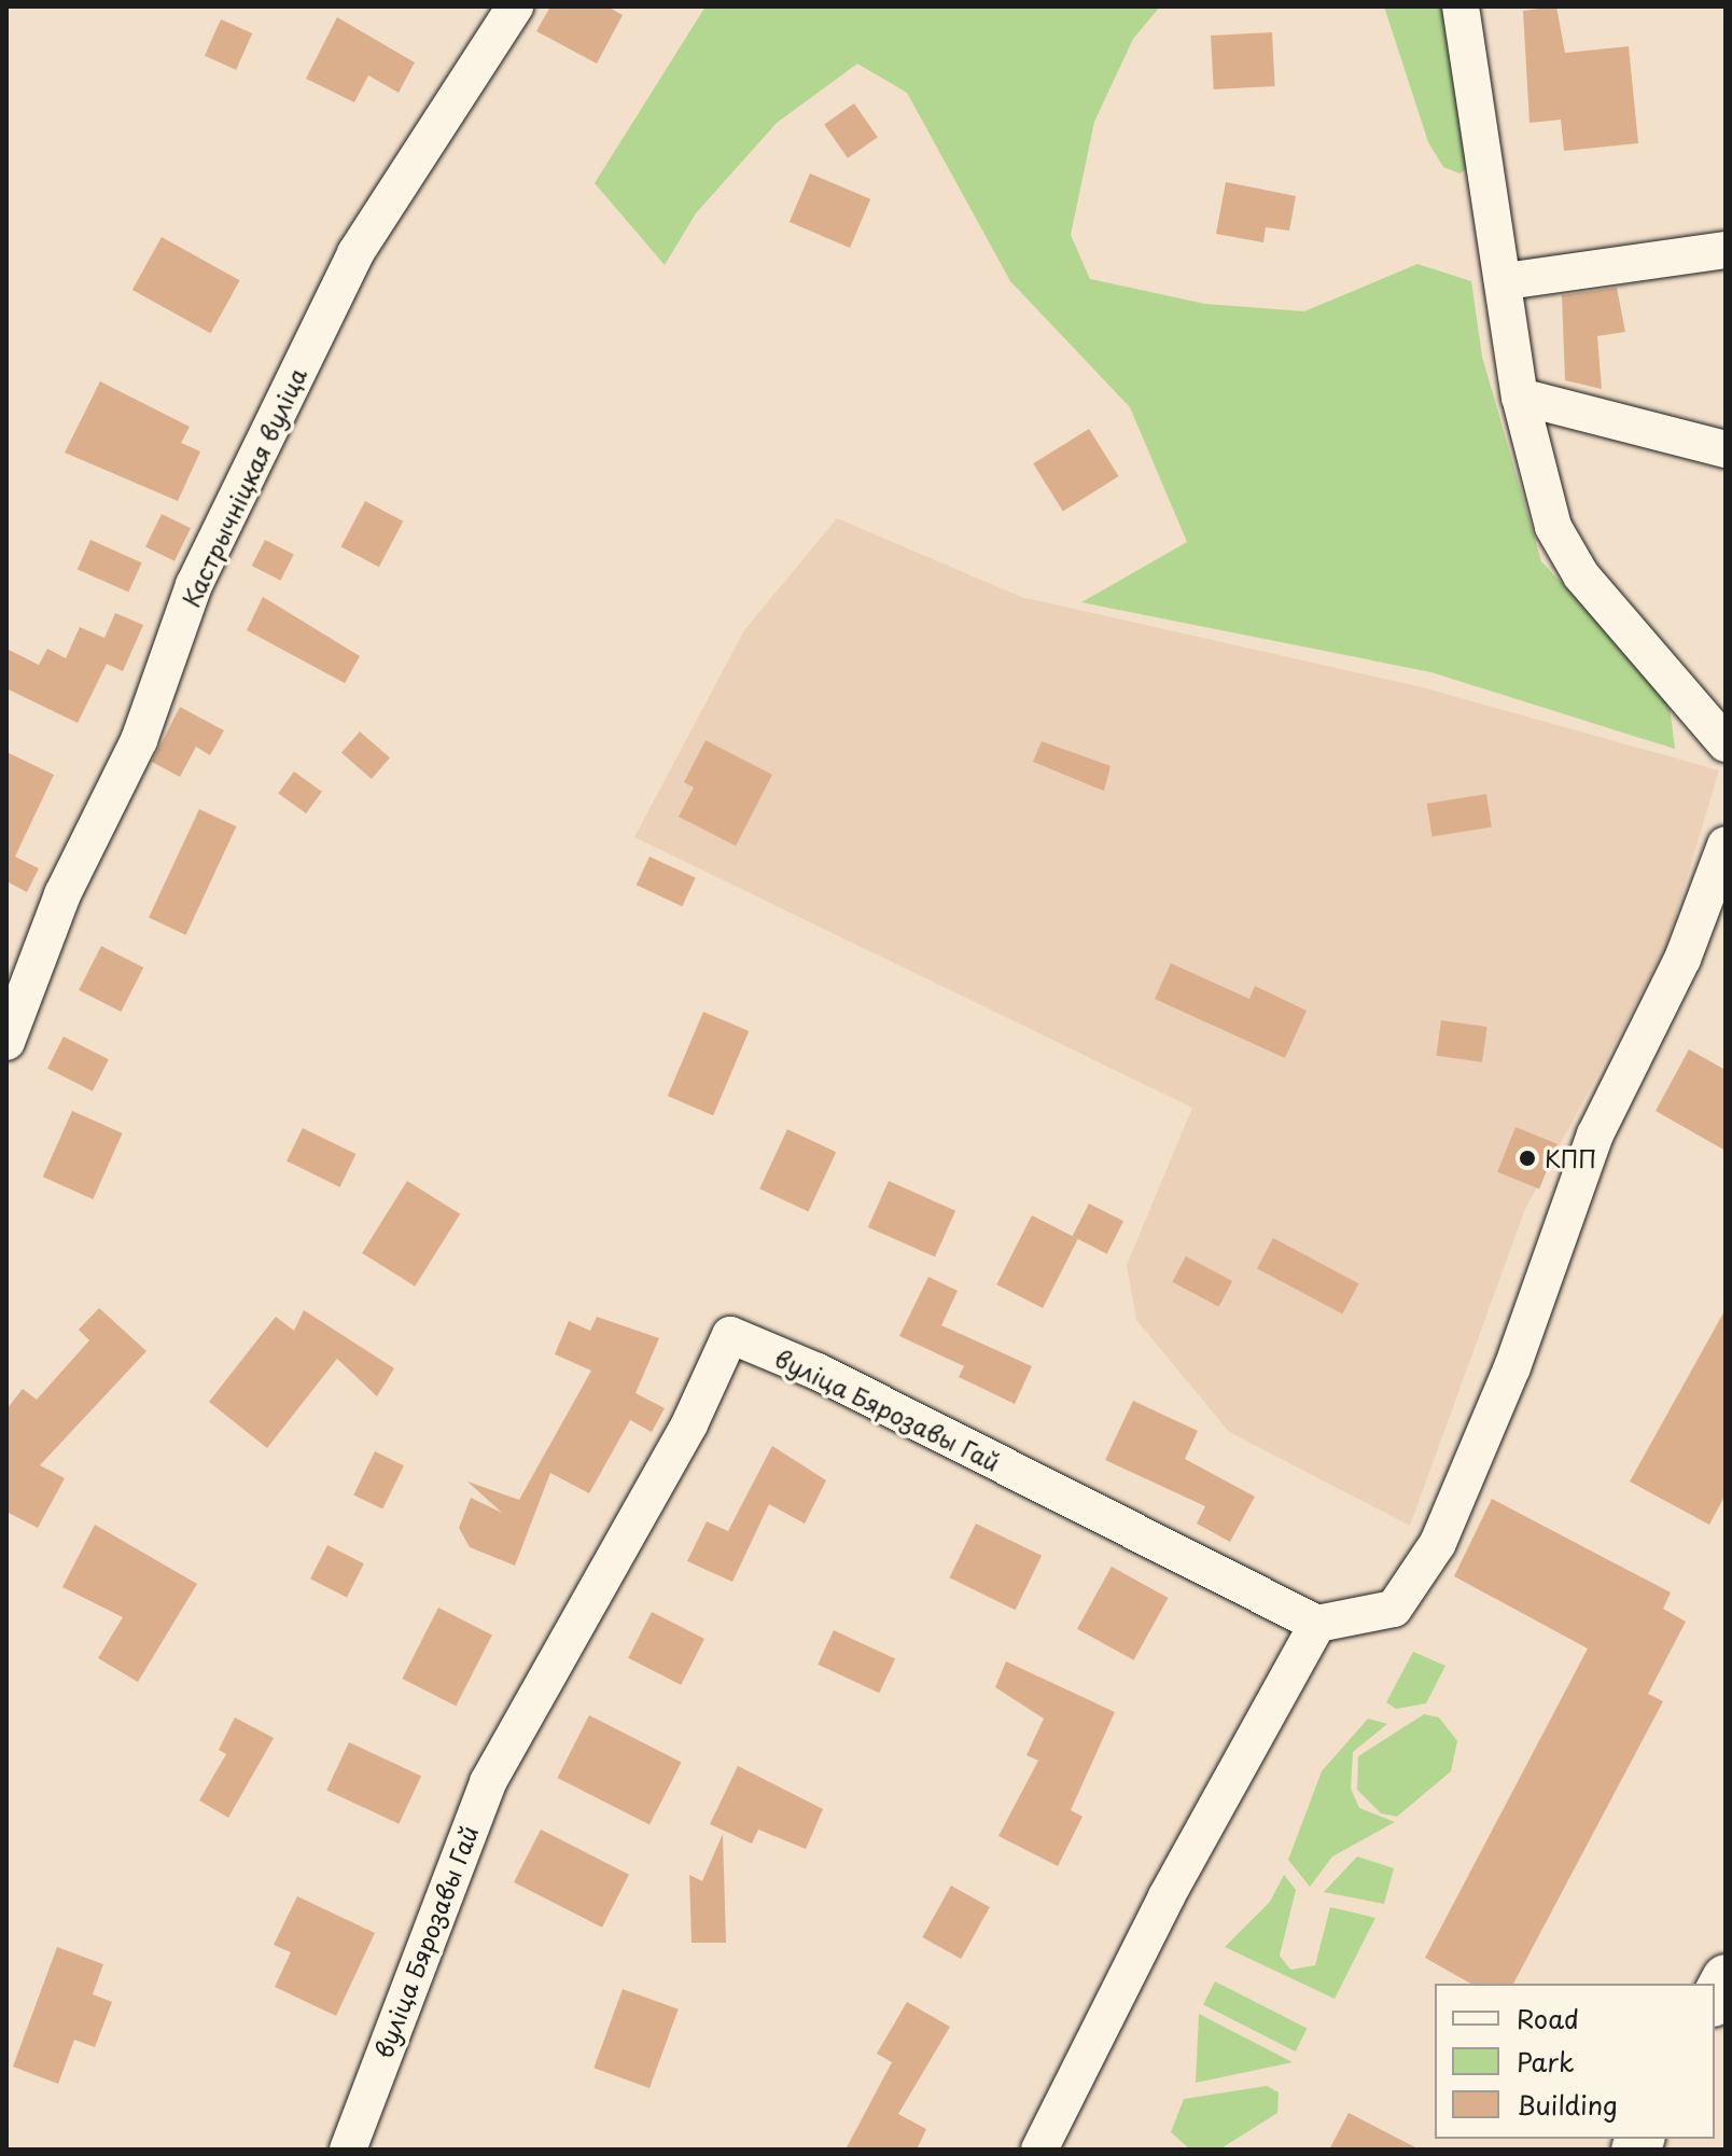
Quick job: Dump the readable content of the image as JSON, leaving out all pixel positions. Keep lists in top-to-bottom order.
{
  "streets": {
    "street": ["Кастрычніцкая вуліца", "вуліца Бярозавы Гай"]
  },
  "places": ["КПП"],
  "legend": ["Road", "Park", "Building"]
}
